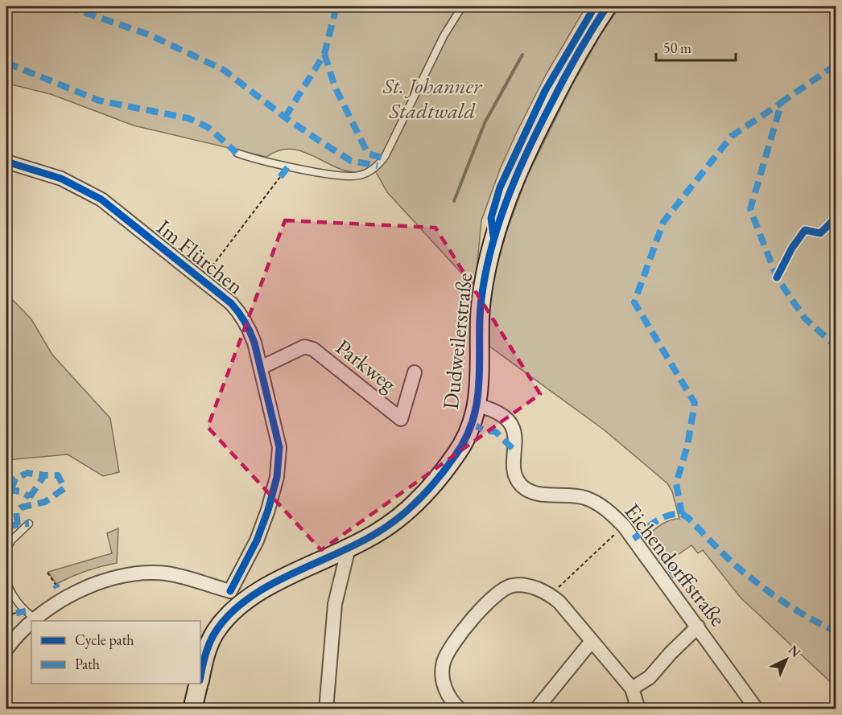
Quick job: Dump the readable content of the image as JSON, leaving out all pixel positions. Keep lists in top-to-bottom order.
{
  "streets": {
    "street": [
      "Im Flürchen",
      "Dudweilerstraße",
      "Parkweg",
      "Eichendorffstraße"
    ]
  },
  "crossings": [
    ["Im Flürchen", "Dudweilerstraße"],
    ["Im Flürchen", "Parkweg"],
    ["Dudweilerstraße", "Eichendorffstraße"]
  ],
  "parks": ["St. Johanner Stadtwald"],
  "legend": ["Cycle path", "Path"],
  "scale_bar": "50 m",
  "north": "top right"
}
